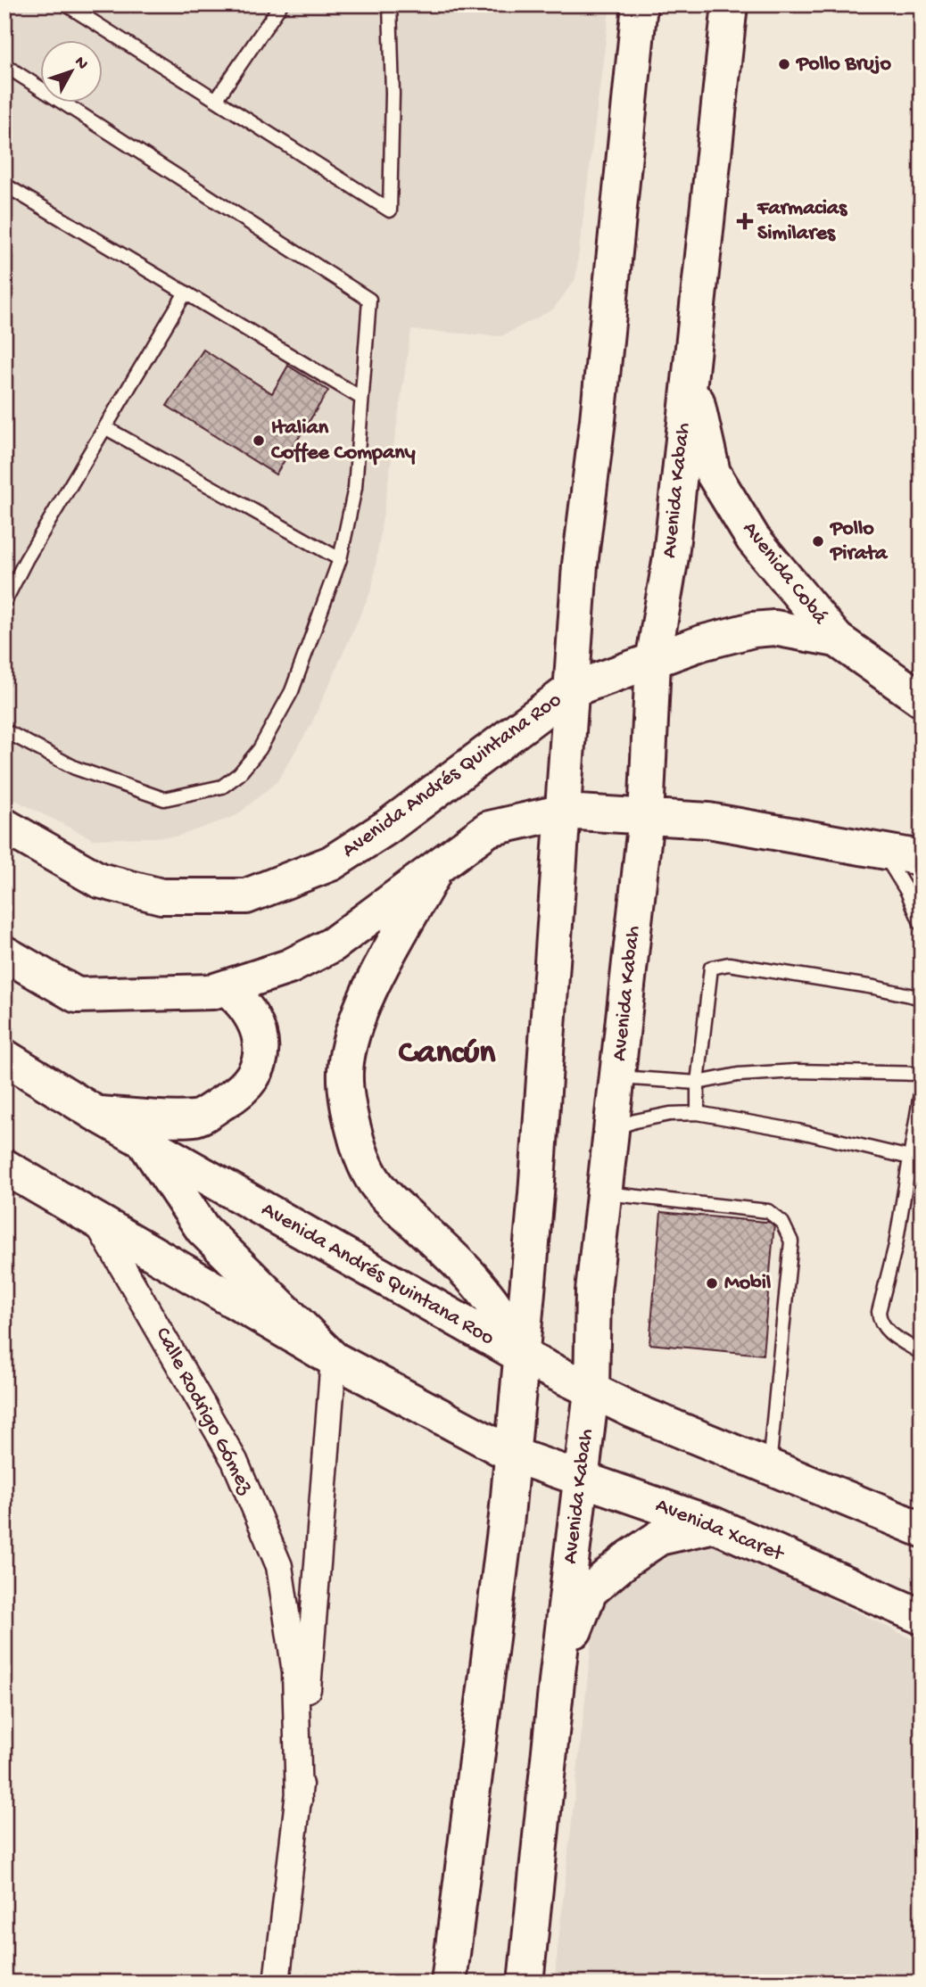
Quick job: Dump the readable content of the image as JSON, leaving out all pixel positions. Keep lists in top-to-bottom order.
{
  "streets": {
    "main road": [
      "Avenida Kabah",
      "Avenida Cobá",
      "Avenida Andrés Quintana Roo",
      "Avenida Xcaret"
    ],
    "street": ["Calle Rodrigo Gómez"]
  },
  "crossings": [
    ["Avenida Kabah", "Avenida Cobá"],
    ["Avenida Kabah", "Avenida Andrés Quintana Roo"],
    ["Avenida Kabah", "Avenida Xcaret"],
    ["Avenida Cobá", "Avenida Andrés Quintana Roo"]
  ],
  "districts": ["Cancún"],
  "places": {
    "other": [
      "Pollo Brujo",
      "Italian Coffee Company",
      "Pollo Pirata",
      "Mobil"
    ],
    "health": ["Farmacias Similares"]
  },
  "north": "top right"
}
